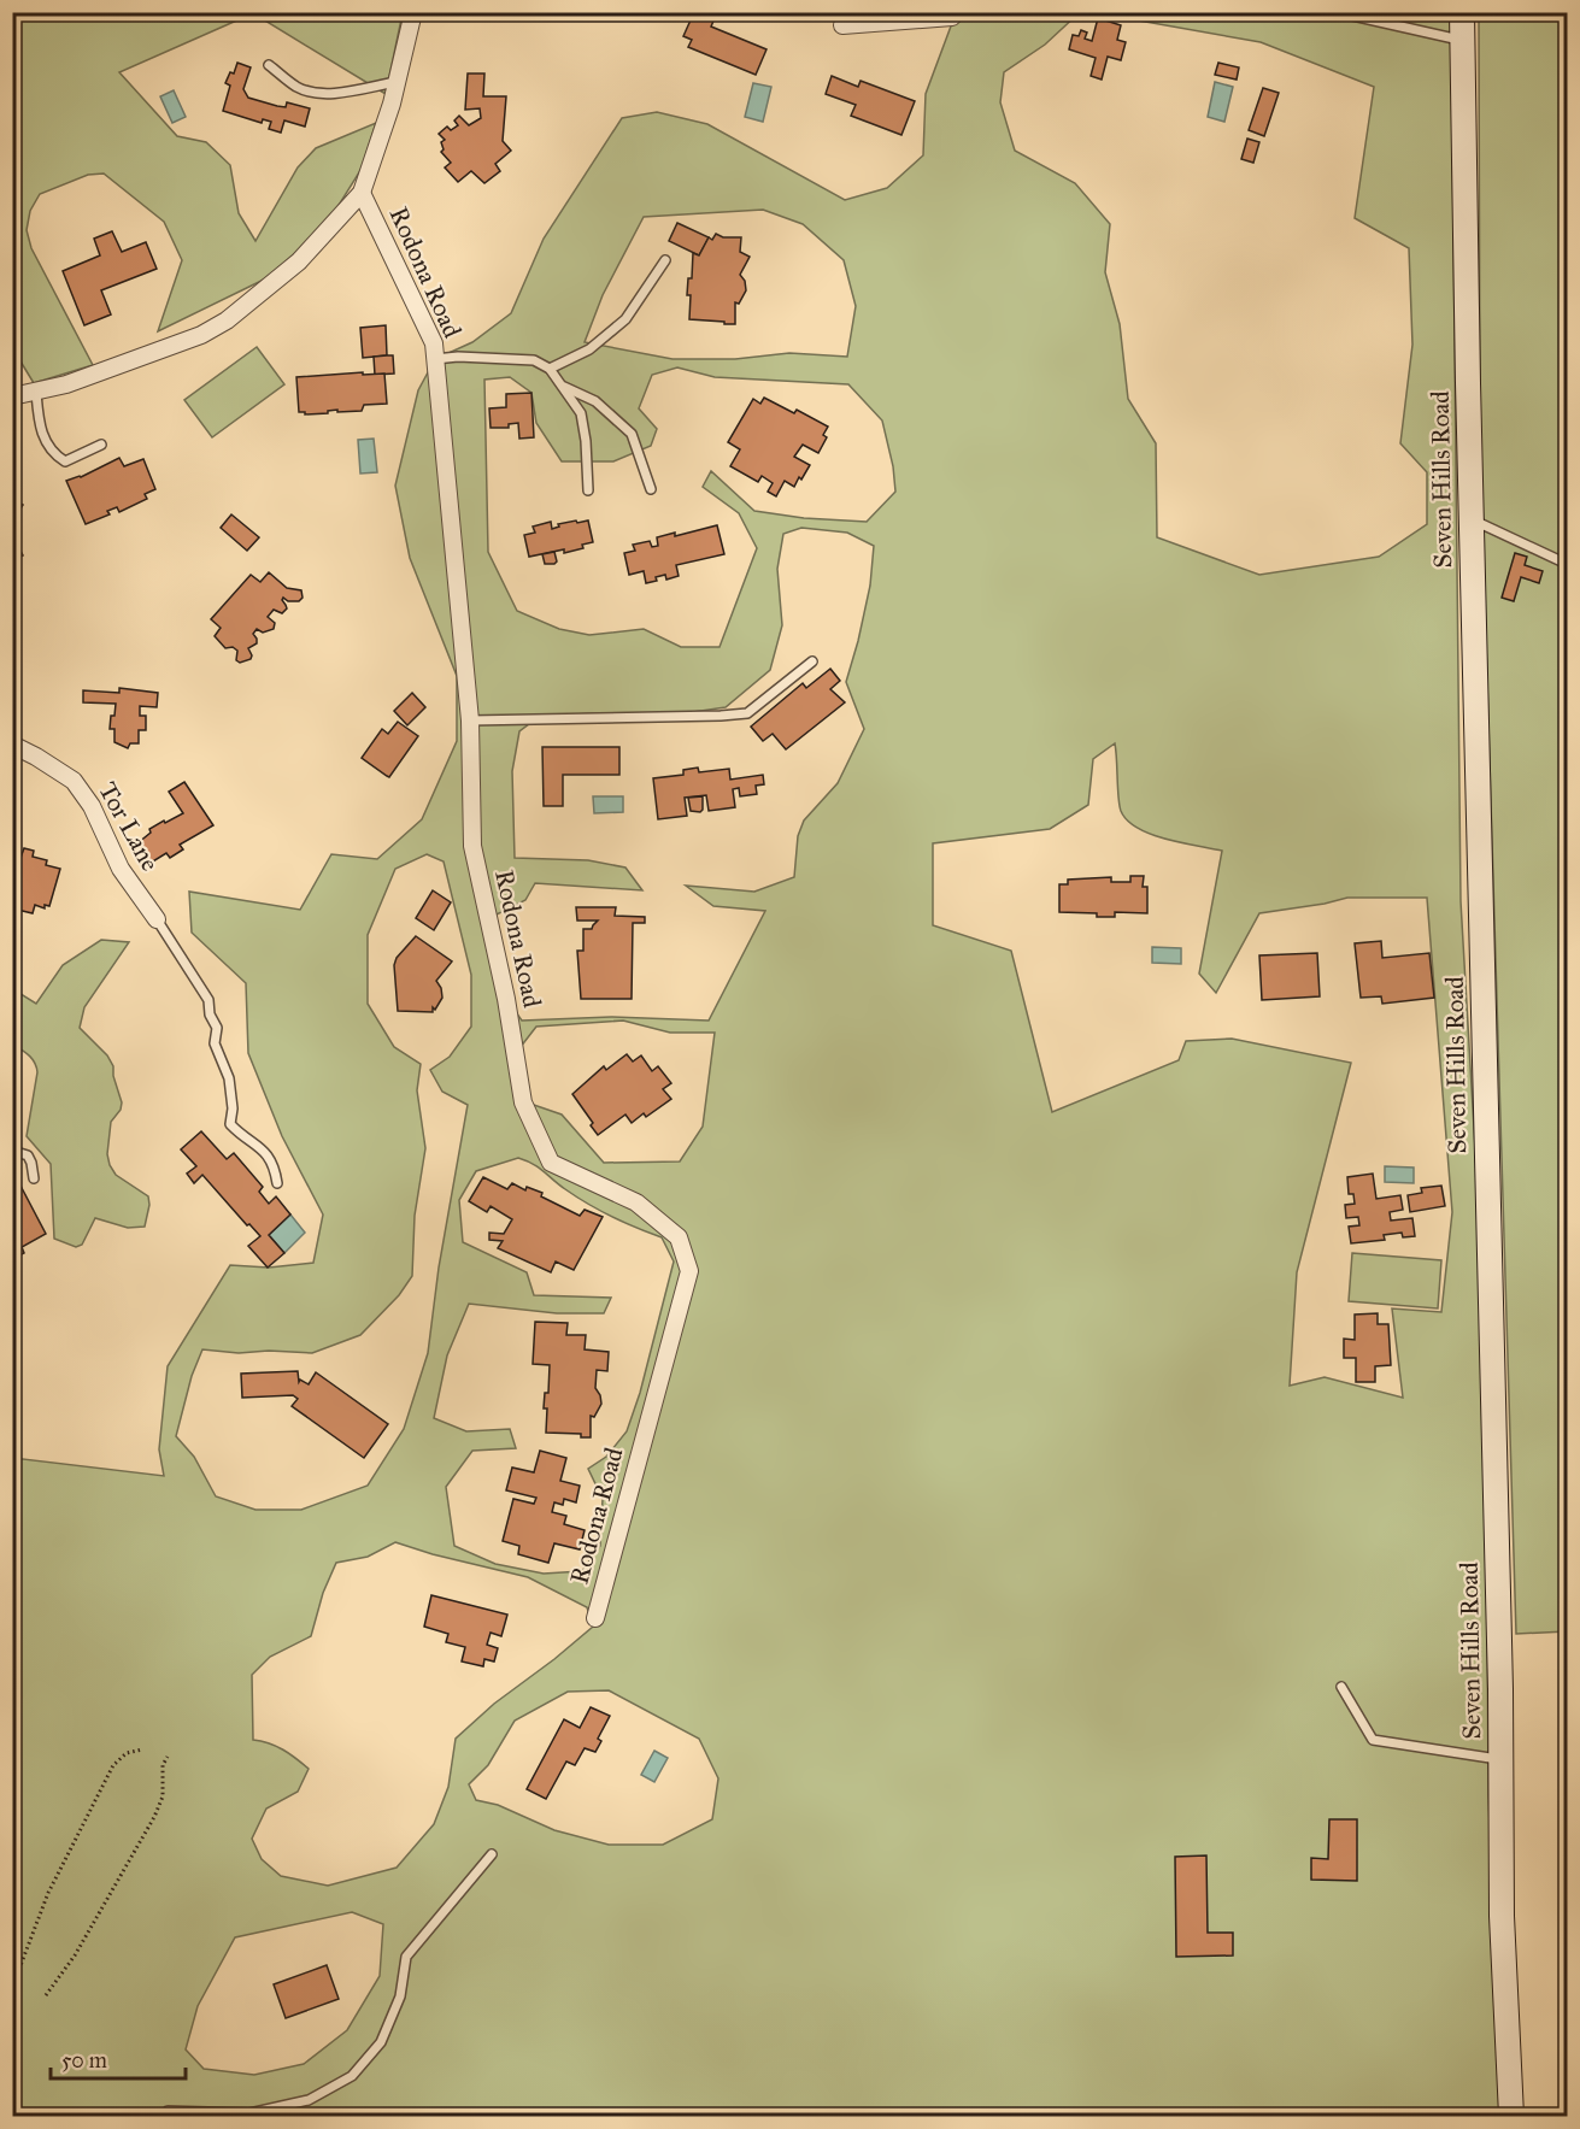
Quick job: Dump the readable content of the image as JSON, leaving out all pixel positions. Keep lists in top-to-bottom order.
{
  "streets": {
    "main road": ["Seven Hills Road"],
    "street": ["Rodona Road", "Tor Lane"]
  },
  "scale_bar": "50 m"
}
